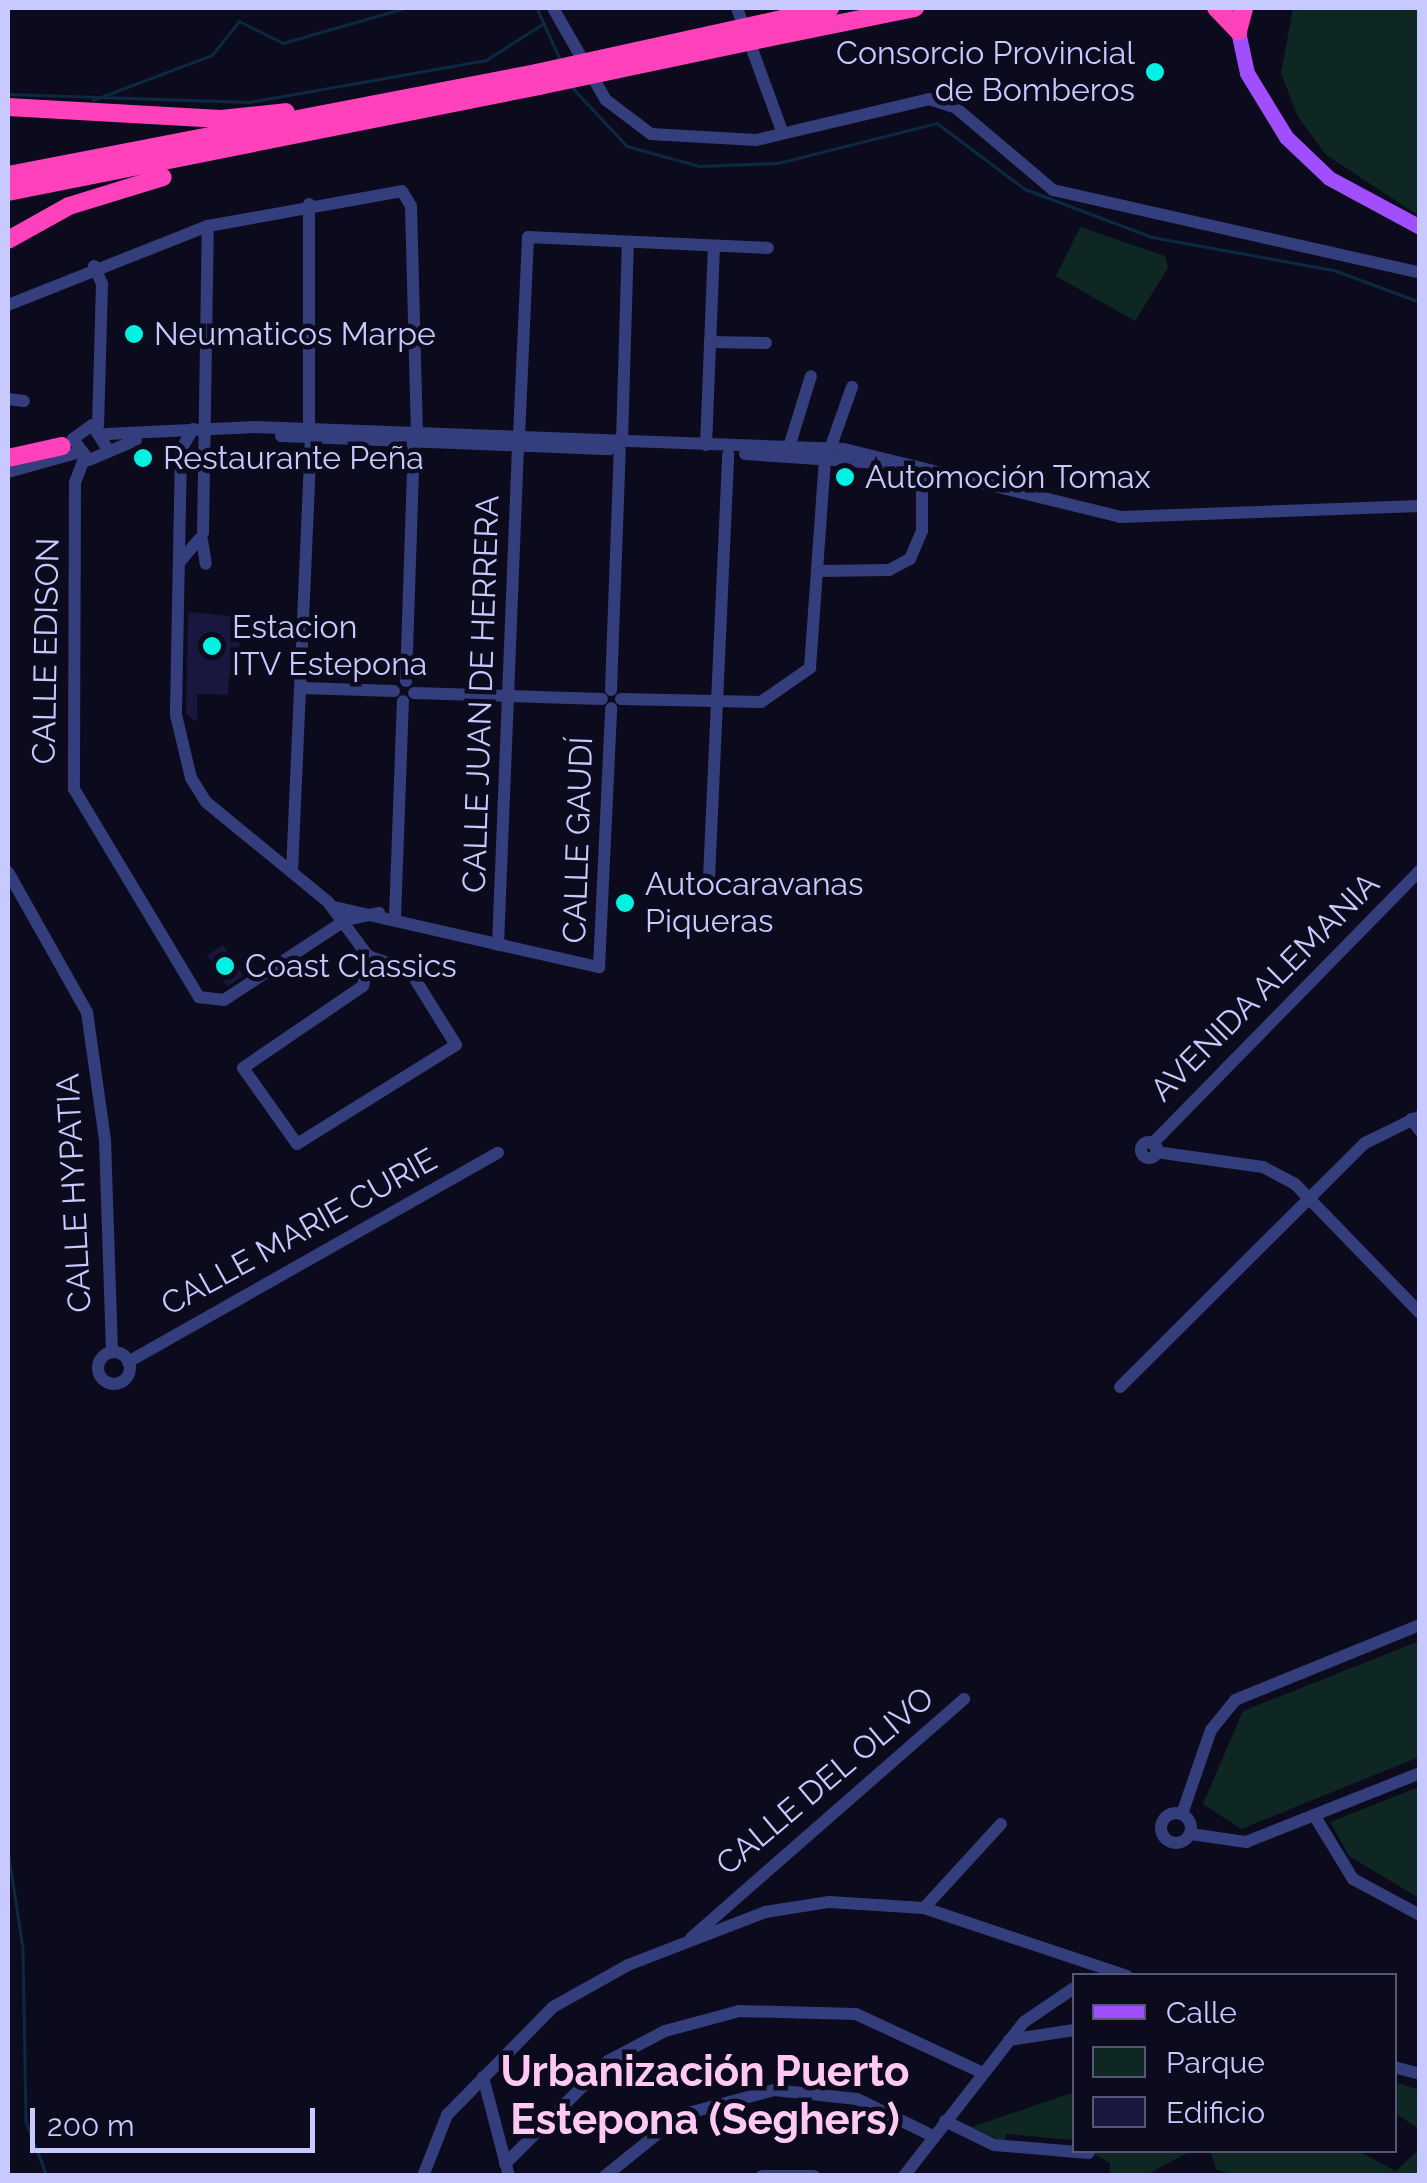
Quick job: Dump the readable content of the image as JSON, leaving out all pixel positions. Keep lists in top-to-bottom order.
{
  "streets": {
    "street": [
      "CALLE EDISON",
      "CALLE JUAN DE HERRERA",
      "CALLE GAUDÍ",
      "AVENIDA ALEMANIA",
      "CALLE HYPATIA",
      "CALLE MARIE CURIE",
      "CALLE DEL OLIVO"
    ]
  },
  "crossings": [
    ["CALLE JUAN DE HERRERA", "CALLE GAUDÍ"],
    ["CALLE HYPATIA", "CALLE MARIE CURIE"]
  ],
  "districts": ["Urbanización Puerto Estepona (Seghers)"],
  "places": [
    "Consorcio Provincial de Bomberos",
    "Neumaticos Marpe",
    "Restaurante Peña",
    "Automoción Tomax",
    "Estacion ITV Estepona",
    "Autocaravanas Piqueras",
    "Coast Classics"
  ],
  "legend": ["Calle", "Parque", "Edificio"],
  "scale_bar": "200 m"
}
